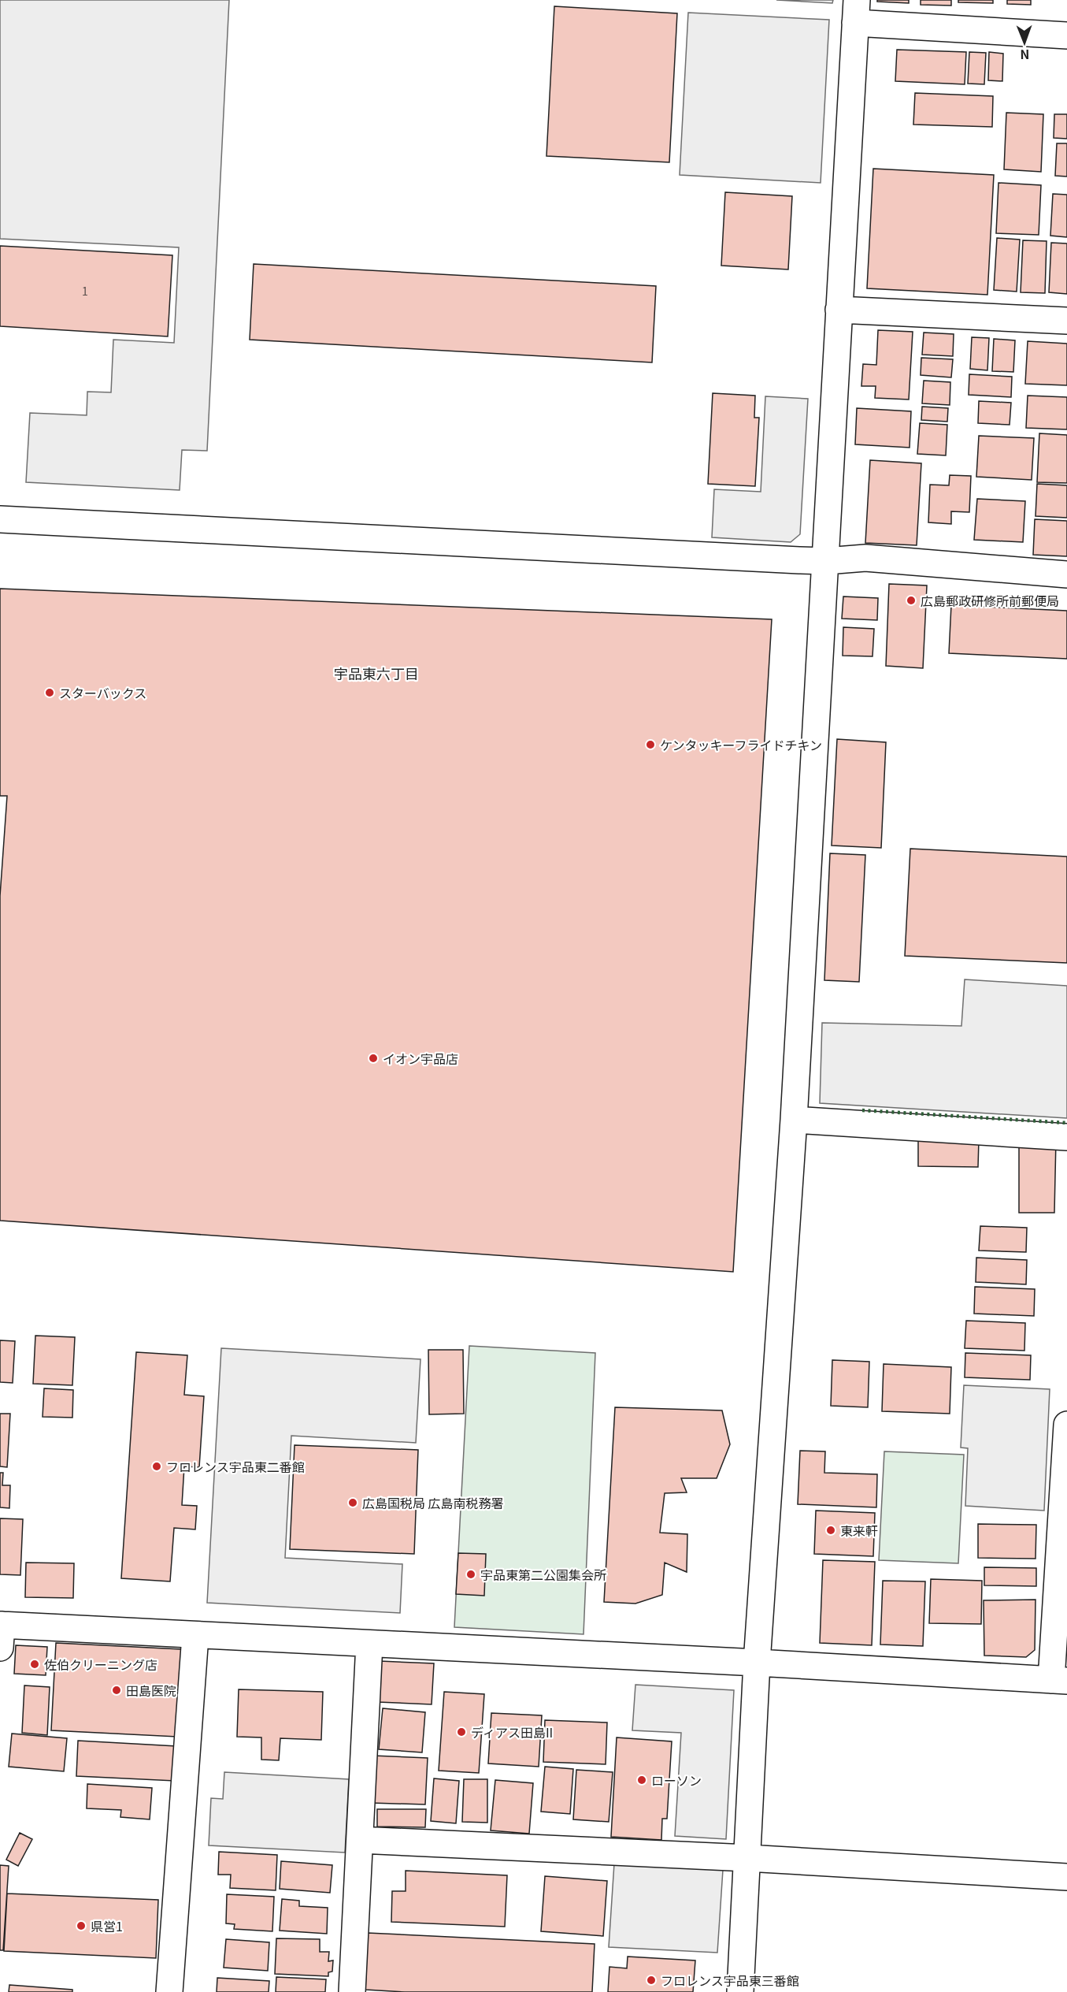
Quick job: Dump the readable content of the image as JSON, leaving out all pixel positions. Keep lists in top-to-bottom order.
{
  "districts": ["宇品東六丁目"],
  "places": [
    "広島郵政研修所前郵便局",
    "スターバックス",
    "ケンタッキーフライドチキン",
    "イオン宇品店",
    "フロレンス宇品東二番館",
    "広島国税局 広島南税務署",
    "東来軒",
    "宇品東第二公園集会所",
    "佐伯クリーニング店",
    "田島医院",
    "ディアス田島II",
    "ローソン",
    "県営1",
    "フロレンス宇品東三番館"
  ],
  "house_numbers": ["1"],
  "north": "bottom"
}
